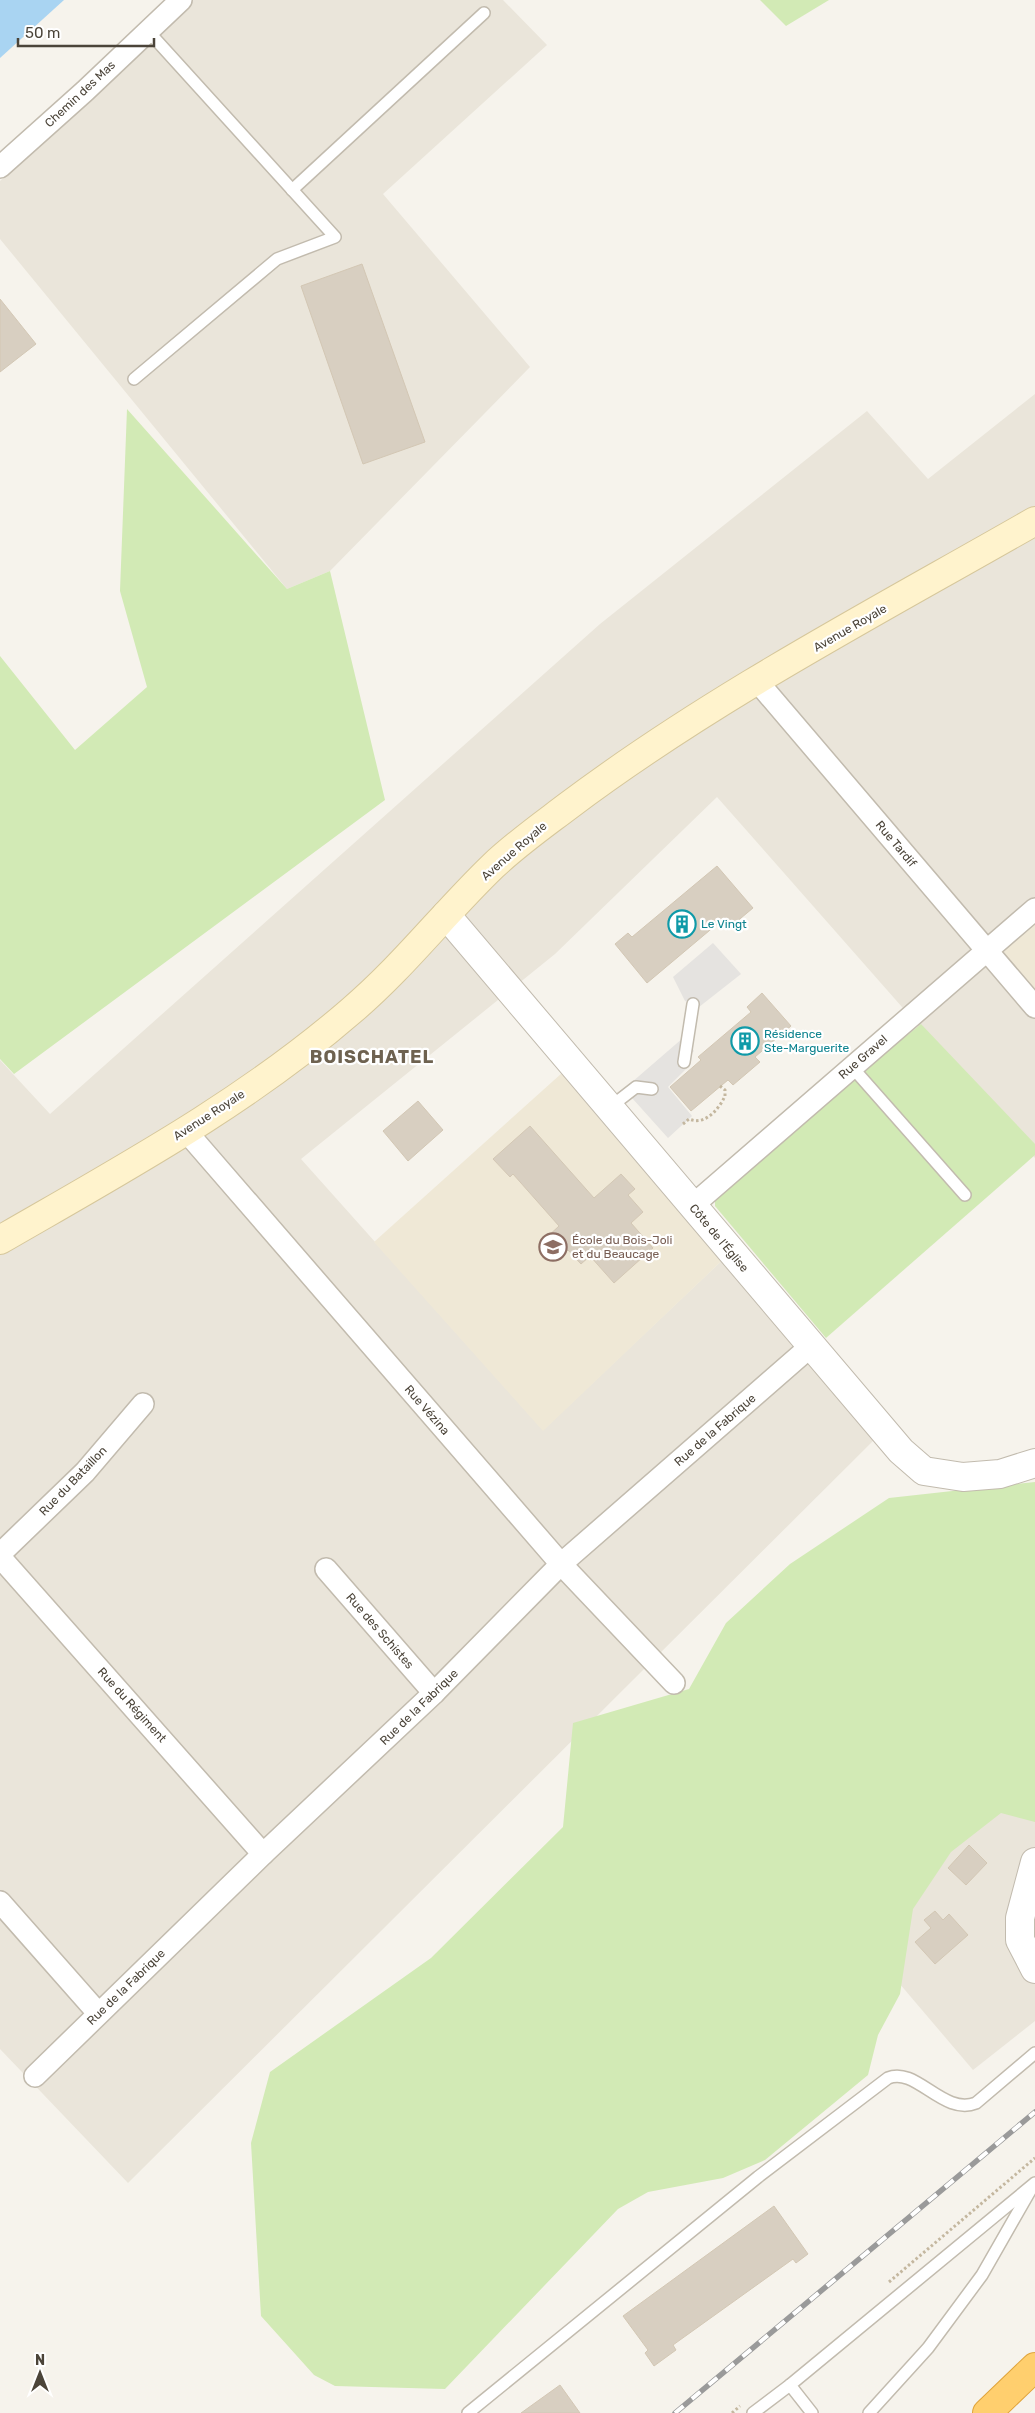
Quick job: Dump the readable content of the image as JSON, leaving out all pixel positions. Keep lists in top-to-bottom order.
{
  "streets": {
    "main road": ["Avenue Royale"],
    "street": [
      "Chemin des Mas",
      "Rue Tardif",
      "Rue Gravel",
      "Côte de l'Église",
      "Rue Vézina",
      "Rue de la Fabrique",
      "Rue du Bataillon",
      "Rue des Schistes",
      "Rue du Régiment"
    ]
  },
  "crossings": [
    ["Avenue Royale", "Rue Tardif"],
    ["Avenue Royale", "Côte de l'Église"],
    ["Avenue Royale", "Rue Vézina"],
    ["Rue Tardif", "Rue Gravel"],
    ["Rue Gravel", "Côte de l'Église"],
    ["Côte de l'Église", "Rue de la Fabrique"],
    ["Rue Vézina", "Rue de la Fabrique"],
    ["Rue de la Fabrique", "Rue des Schistes"],
    ["Rue de la Fabrique", "Rue du Régiment"],
    ["Rue du Bataillon", "Rue du Régiment"]
  ],
  "districts": ["BOISCHATEL"],
  "places": {
    "building": ["Le Vingt", "Résidence Ste-Marguerite"],
    "school or university": ["École du Bois-Joli et du Beaucage"]
  },
  "scale_bar": "50 m",
  "north": "top"
}
